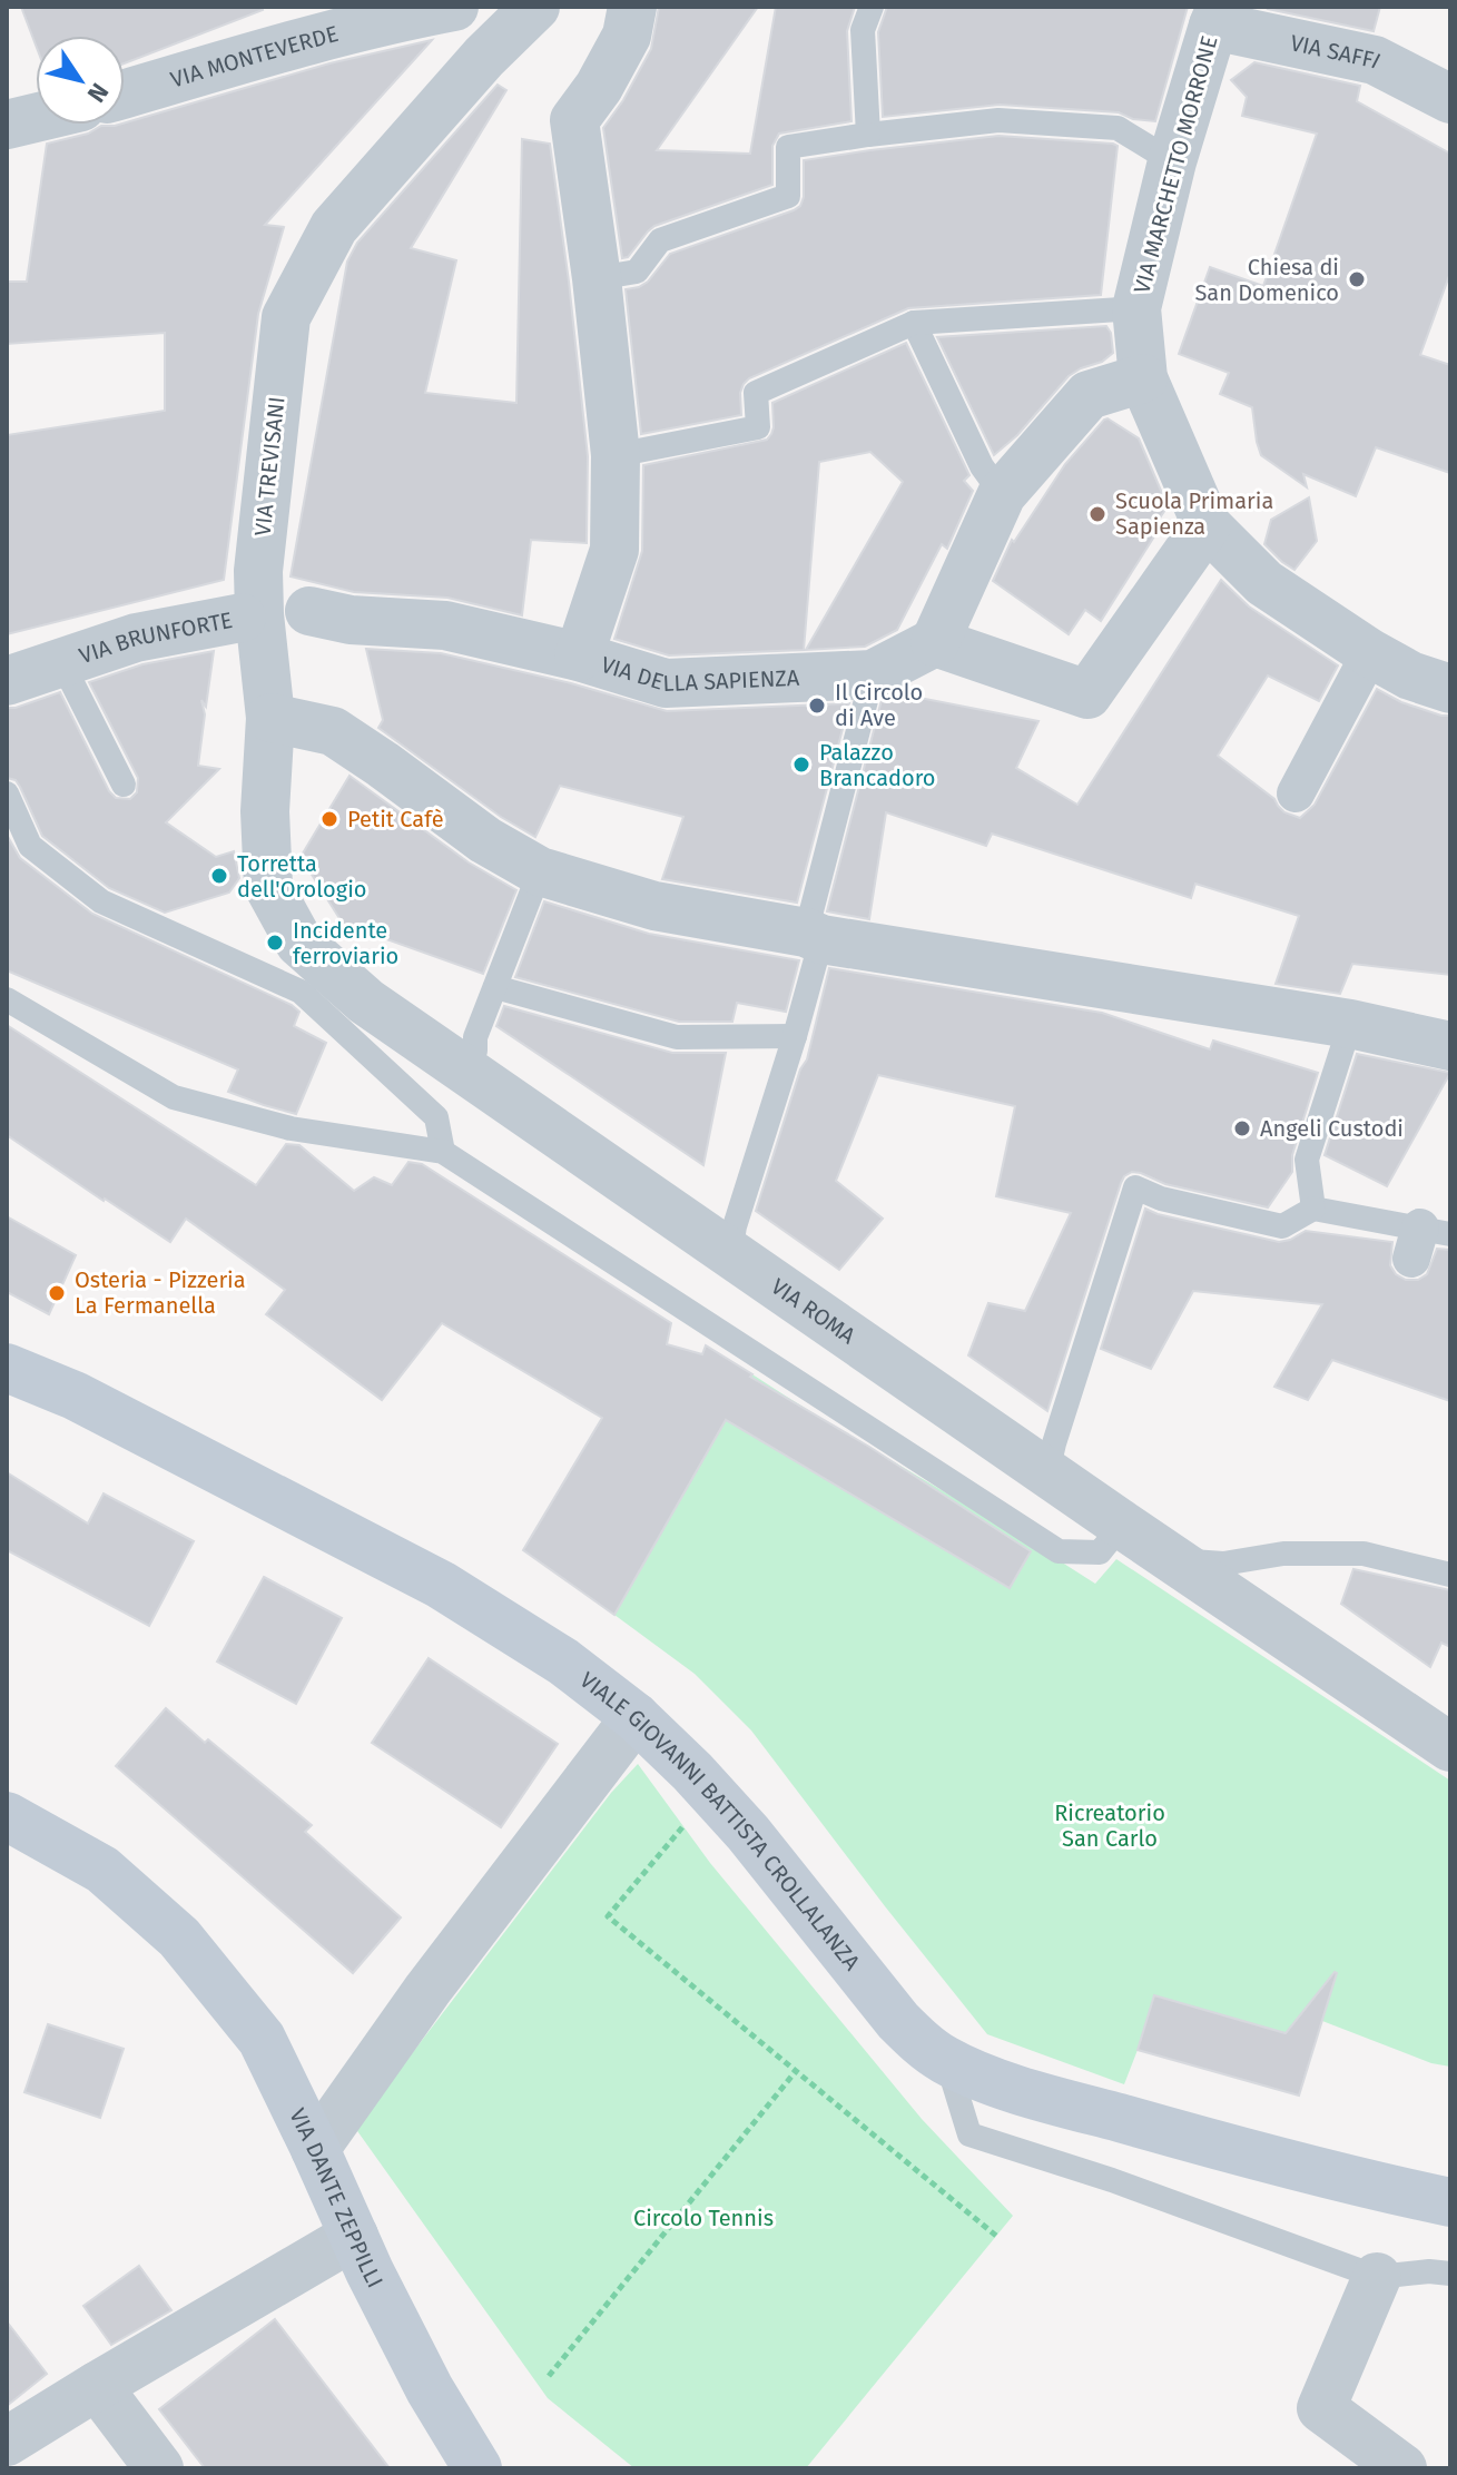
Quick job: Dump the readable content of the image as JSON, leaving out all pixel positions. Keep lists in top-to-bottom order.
{
  "streets": {
    "main road": ["VIALE GIOVANNI BATTISTA CROLLALANZA", "VIA DANTE ZEPPILLI"],
    "street": [
      "VIA SAFFI",
      "VIA MONTEVERDE",
      "VIA MARCHETTO MORRONE",
      "VIA TREVISANI",
      "VIA BRUNFORTE",
      "VIA DELLA SAPIENZA",
      "VIA ROMA"
    ]
  },
  "crossings": [
    ["VIA SAFFI", "VIA MARCHETTO MORRONE"],
    ["VIA TREVISANI", "VIA BRUNFORTE"],
    ["VIA TREVISANI", "VIA ROMA"],
    ["VIA BRUNFORTE", "VIA DELLA SAPIENZA"]
  ],
  "parks": ["Ricreatorio San Carlo", "Circolo Tennis"],
  "places": [
    "Chiesa di San Domenico",
    "Scuola Primaria Sapienza",
    "Il Circolo di Ave",
    "Palazzo Brancadoro",
    "Petit Cafè",
    "Torretta dell'Orologio",
    "Incidente ferroviario",
    "Angeli Custodi",
    "Osteria - Pizzeria La Fermanella"
  ],
  "north": "bottom right"
}
